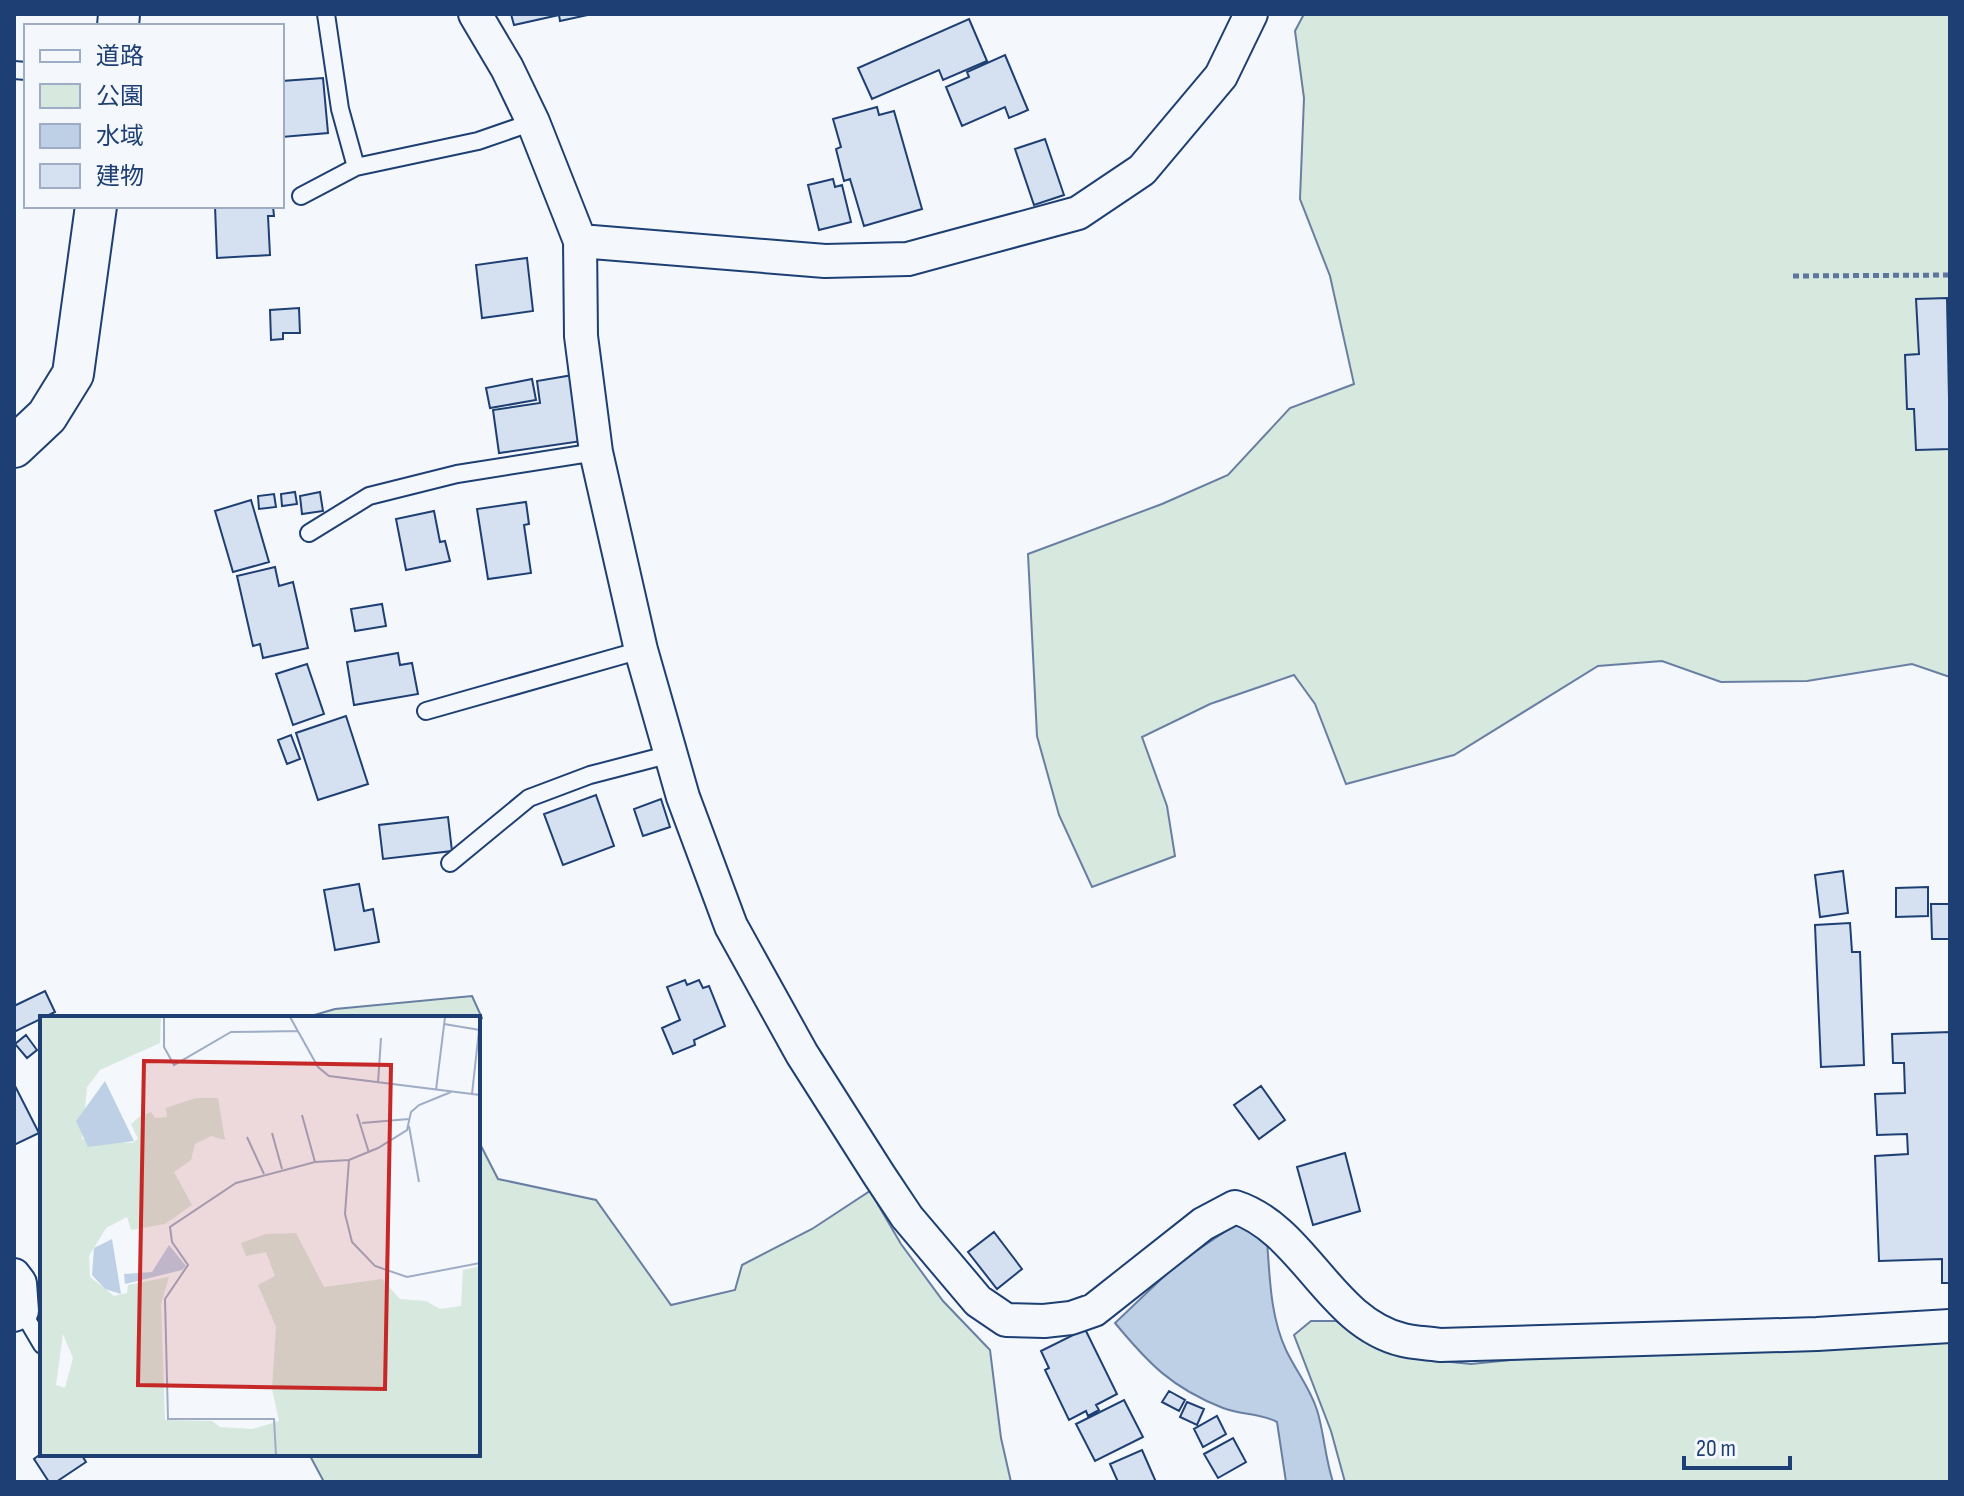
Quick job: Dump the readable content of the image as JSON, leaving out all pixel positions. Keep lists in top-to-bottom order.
{
  "legend": [
    "道路",
    "公園",
    "水域",
    "建物"
  ],
  "scale_bar": "20 m"
}
